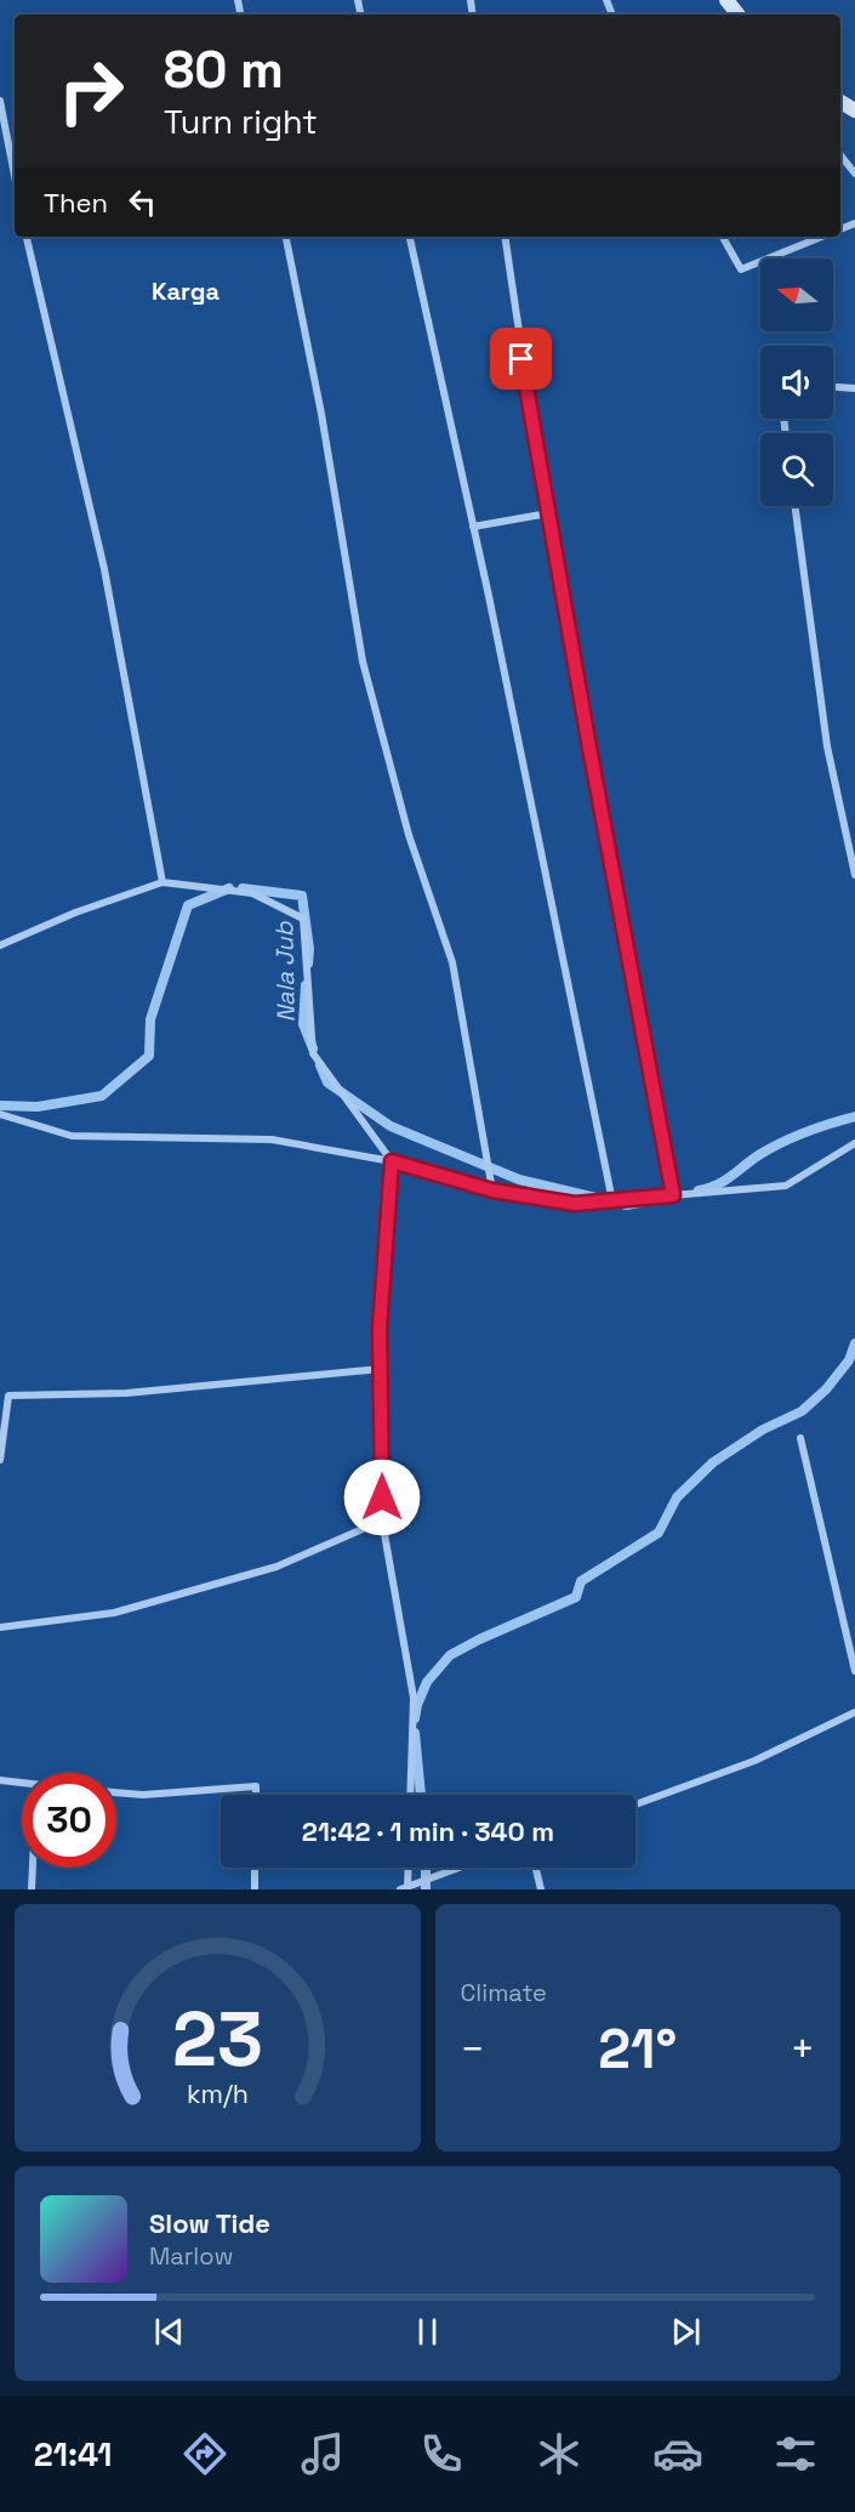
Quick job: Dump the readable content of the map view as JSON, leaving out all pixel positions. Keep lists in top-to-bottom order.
{
  "districts": ["Karga"],
  "water": ["Nala Jub"],
  "north": "left",
  "page": {
    "turn": ["80 m", "Turn right"],
    "then": "Then",
    "limit": "30",
    "trip": "21:42 · 1 min · 340 m",
    "tile": "Climate",
    "heat": ["−", "21°", "+"],
    "song": ["Slow Tide", "Marlow"],
    "tabs": "21:41",
    "gauge": ["23", "km/h"]
  }
}
